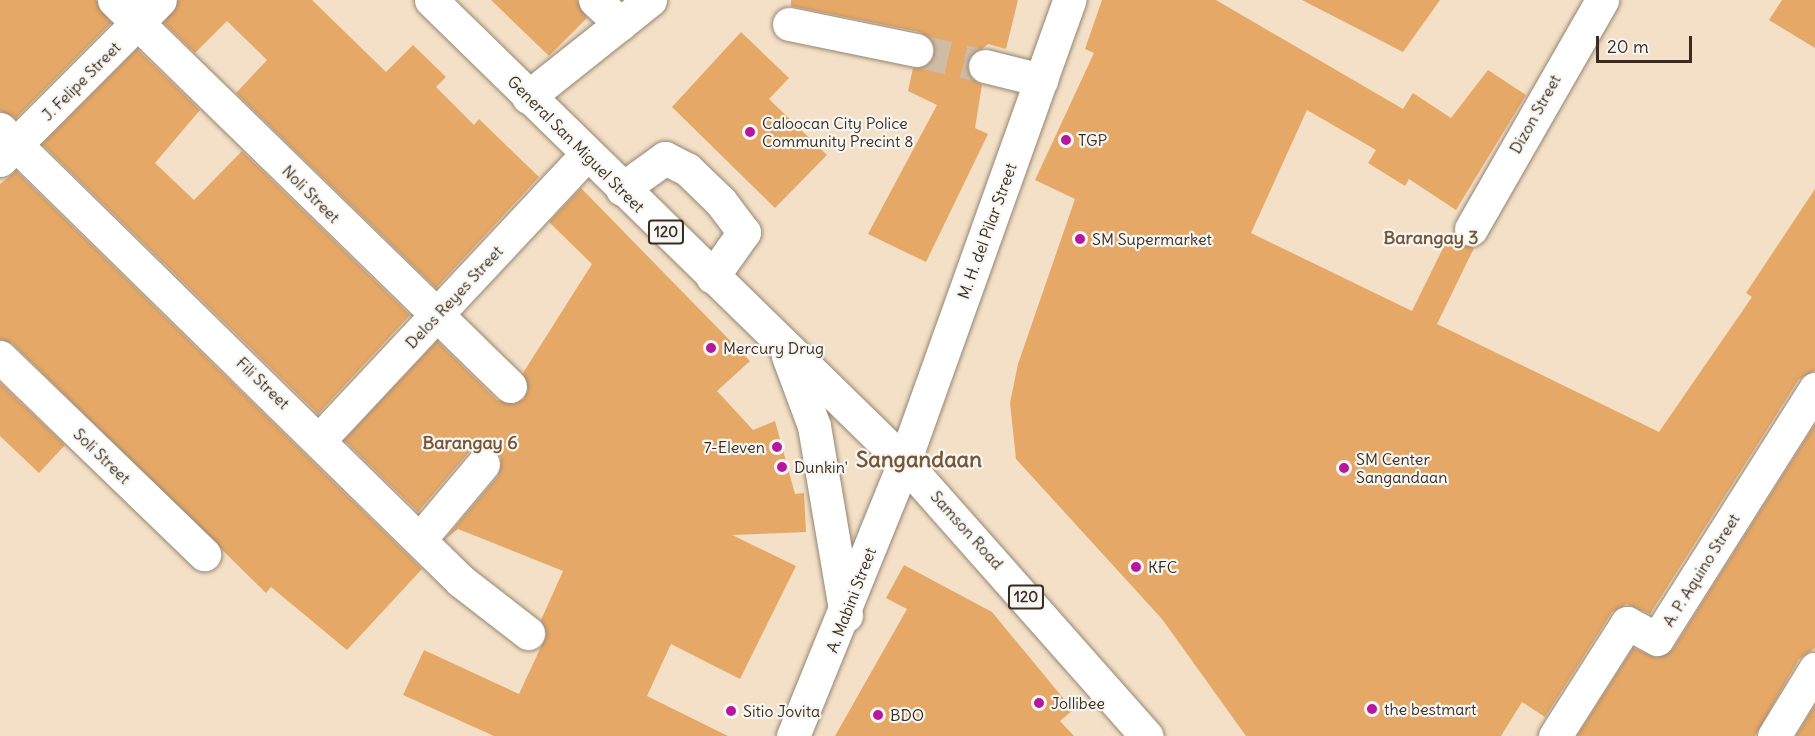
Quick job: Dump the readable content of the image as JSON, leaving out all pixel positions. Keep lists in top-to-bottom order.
{
  "streets": {
    "main road": [
      "J. Felipe Street",
      "Dizon Street",
      "General San Miguel Street",
      "Noli Street",
      "M. H. del Pilar Street",
      "120",
      "Delos Reyes Street",
      "Fili Street",
      "Soli Street",
      "Samson Road",
      "A. P. Aquino Street",
      "A. Mabini Street"
    ]
  },
  "crossings": [
    ["J. Felipe Street", "Noli Street"],
    ["J. Felipe Street", "Fili Street"],
    ["General San Miguel Street", "M. H. del Pilar Street"],
    ["General San Miguel Street", "Delos Reyes Street"],
    ["General San Miguel Street", "Samson Road"],
    ["General San Miguel Street", "A. Mabini Street"],
    ["Noli Street", "Delos Reyes Street"],
    ["M. H. del Pilar Street", "Samson Road"],
    ["M. H. del Pilar Street", "A. Mabini Street"],
    ["Delos Reyes Street", "Fili Street"],
    ["Samson Road", "A. Mabini Street"]
  ],
  "districts": ["Barangay 3", "Barangay 6", "Sangandaan"],
  "places": [
    "Caloocan City Police Community Precint 8",
    "TGP",
    "SM Supermarket",
    "Mercury Drug",
    "7-Eleven",
    "Dunkin'",
    "SM Center Sangandaan",
    "KFC",
    "Jollibee",
    "the bestmart",
    "Sitio Jovita",
    "BDO"
  ],
  "scale_bar": "20 m"
}
